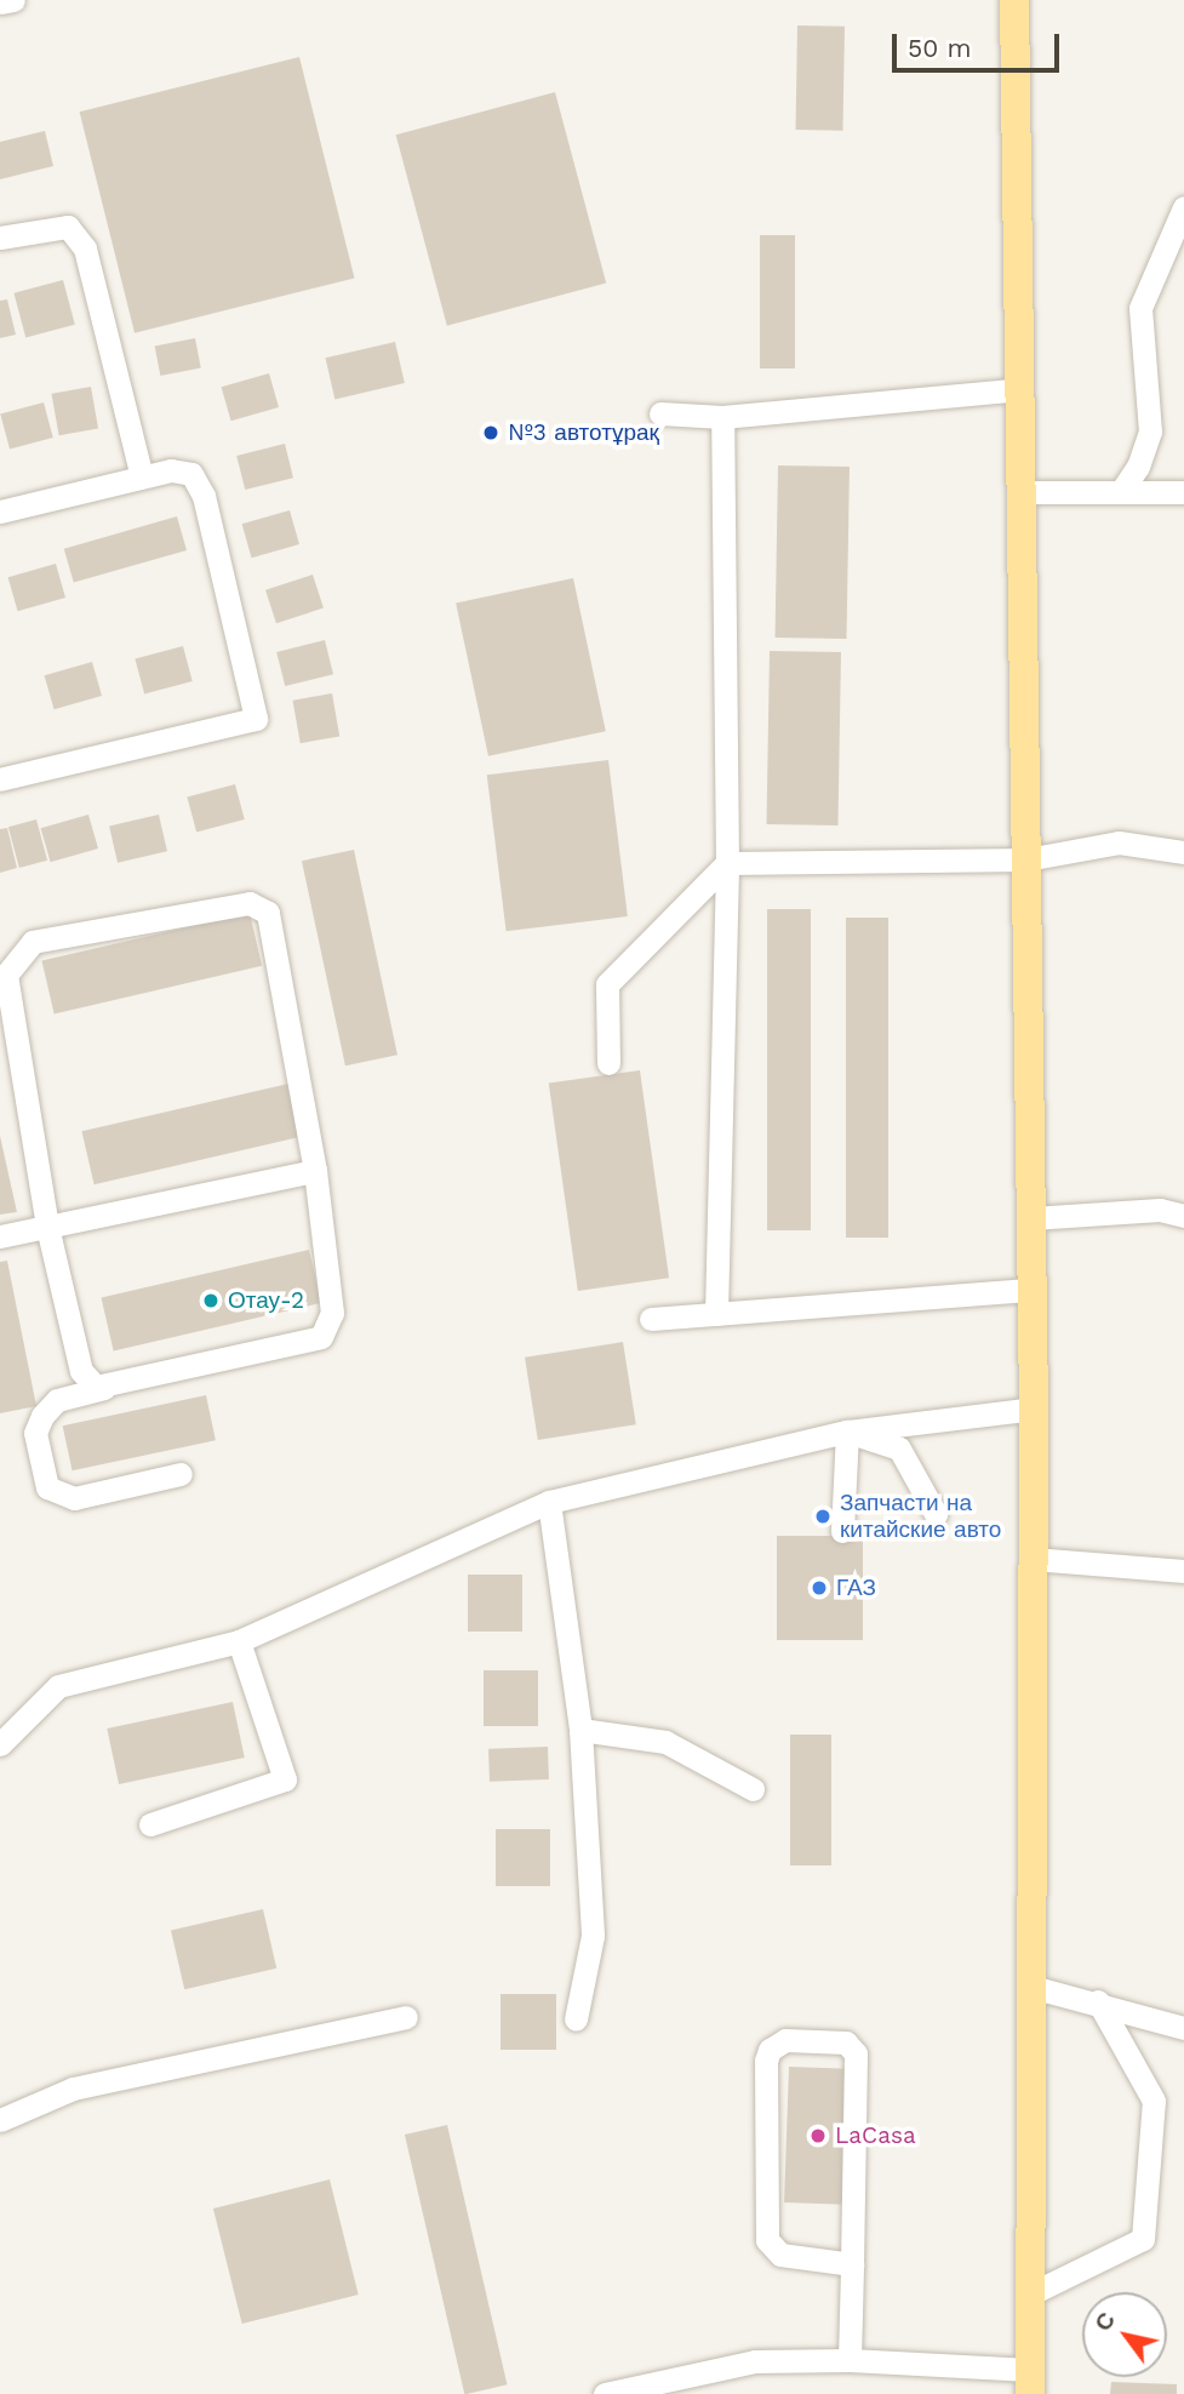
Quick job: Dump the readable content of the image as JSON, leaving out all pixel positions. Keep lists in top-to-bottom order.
{
  "places": [
    "№3 автотұрақ",
    "Отау-2",
    "Запчасти на китайские авто",
    "ГАЗ",
    "LaCasa"
  ],
  "scale_bar": "50 m",
  "north": "top left"
}
